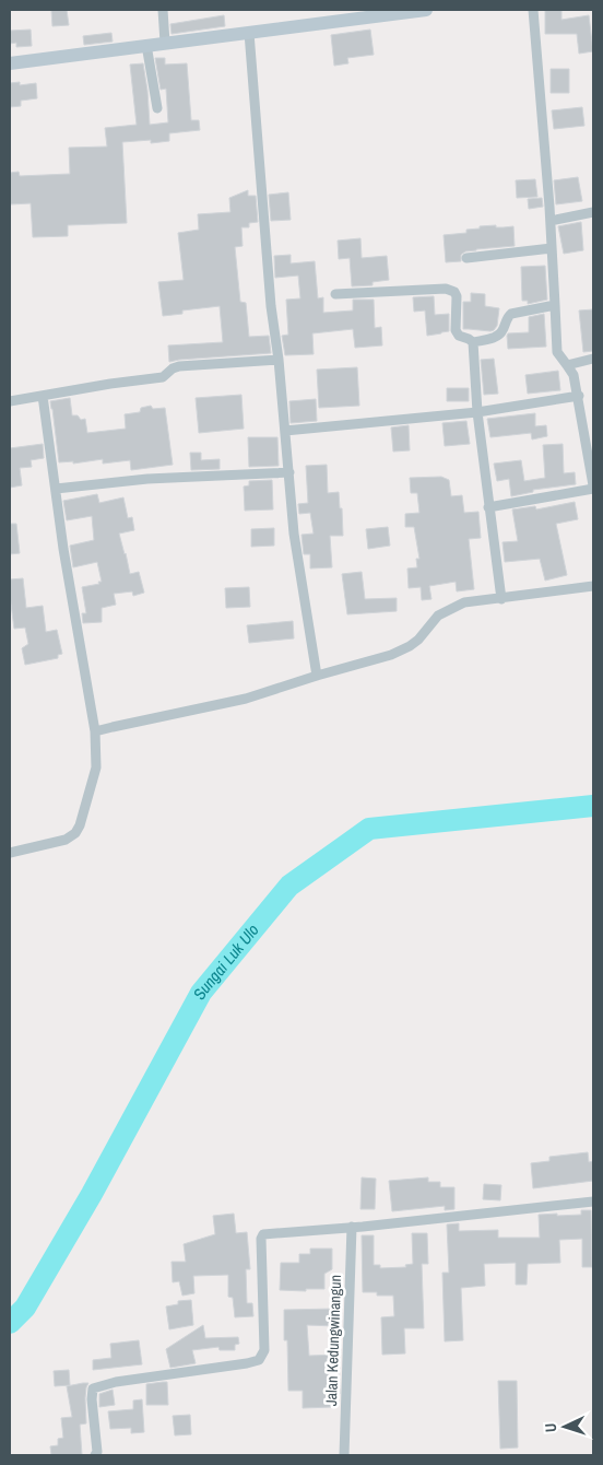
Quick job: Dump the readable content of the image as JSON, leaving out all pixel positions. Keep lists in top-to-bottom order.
{
  "streets": {
    "street": ["Jalan Kedungwinangun"]
  },
  "water": ["Sungai Luk Ulo"],
  "north": "left"
}
